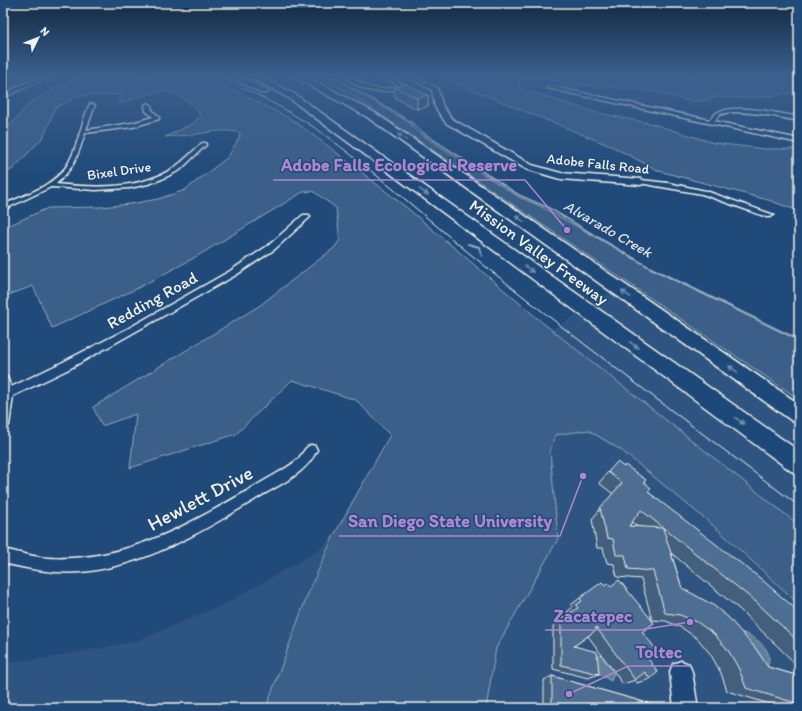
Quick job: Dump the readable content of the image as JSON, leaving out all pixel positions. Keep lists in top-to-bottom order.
{
  "streets": {
    "highway": ["Mission Valley Freeway"],
    "street": [
      "Adobe Falls Road",
      "Bixel Drive",
      "Redding Road",
      "Hewlett Drive"
    ]
  },
  "water": ["Alvarado Creek"],
  "places": [
    "Adobe Falls Ecological Reserve",
    "San Diego State University",
    "Zacatepec",
    "Toltec"
  ],
  "north": "top right"
}
